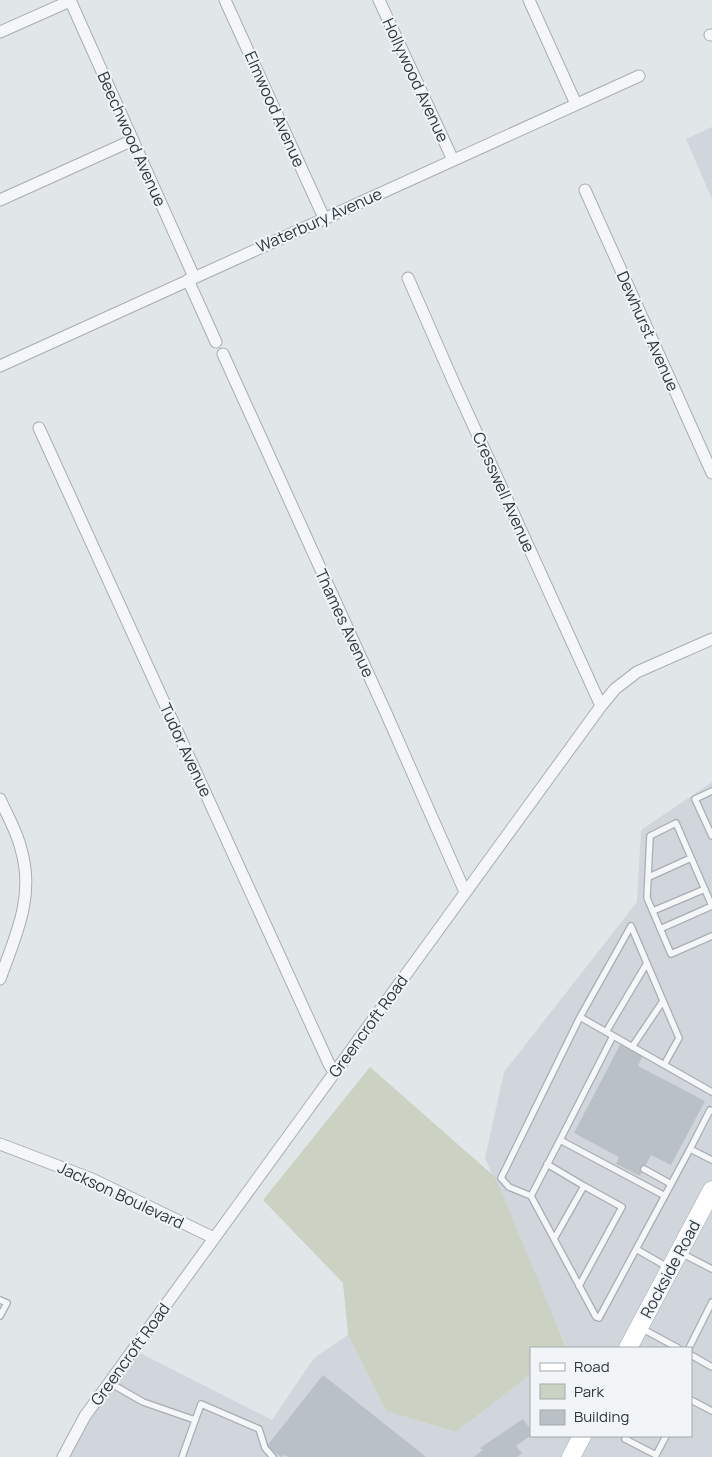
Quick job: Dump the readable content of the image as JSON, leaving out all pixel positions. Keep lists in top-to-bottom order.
{
  "streets": {
    "main road": ["Rockside Road"],
    "street": [
      "Hollywood Avenue",
      "Elmwood Avenue",
      "Beechwood Avenue",
      "Waterbury Avenue",
      "Dewhurst Avenue",
      "Cresswell Avenue",
      "Thames Avenue",
      "Tudor Avenue",
      "Greencroft Road",
      "Jackson Boulevard"
    ]
  },
  "crossings": [
    ["Hollywood Avenue", "Waterbury Avenue"],
    ["Elmwood Avenue", "Waterbury Avenue"],
    ["Beechwood Avenue", "Waterbury Avenue"],
    ["Cresswell Avenue", "Greencroft Road"],
    ["Thames Avenue", "Greencroft Road"],
    ["Tudor Avenue", "Greencroft Road"],
    ["Greencroft Road", "Jackson Boulevard"]
  ],
  "legend": ["Road", "Park", "Building"]
}
